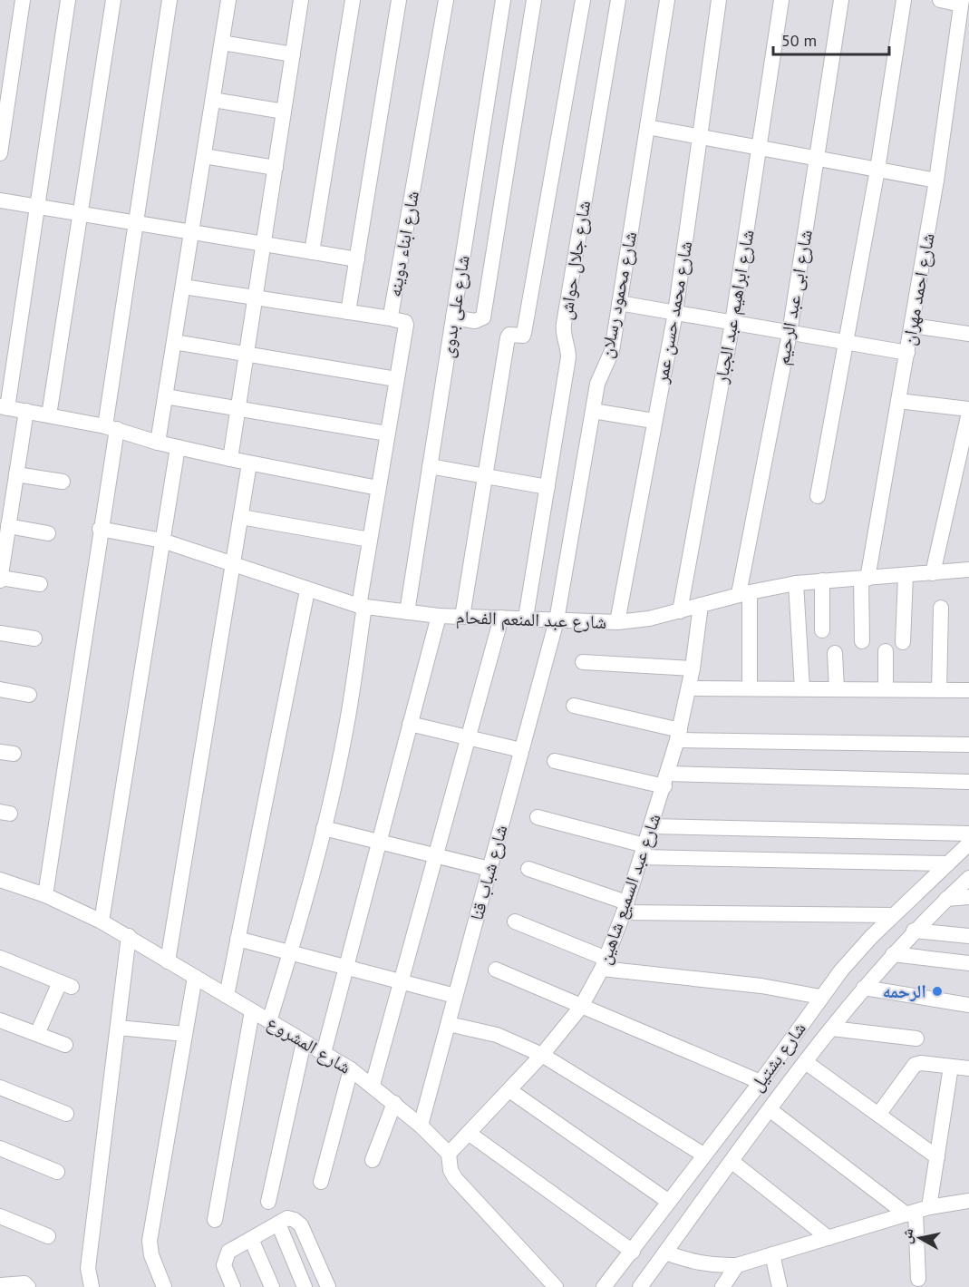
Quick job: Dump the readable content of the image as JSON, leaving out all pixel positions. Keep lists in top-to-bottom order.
{
  "streets": {
    "street": [
      "شارع ابناء دوينه",
      "شارع جلال حواش",
      "شارع احمد مهران",
      "شارع محمود رسلان",
      "شارع ابى عبد الرحيم",
      "شارع على بدوى",
      "شارع ابراهيم عبد الجبار",
      "شارع محمد حسن عمر",
      "شارع عبد المنعم الفحام",
      "شارع شباب قنا",
      "شارع عبد السميع شاهين",
      "شارع المشروع",
      "شارع بشتيل"
    ]
  },
  "crossings": [
    ["شارع ابناء دوينه", "شارع عبد المنعم الفحام"],
    ["شارع ابناء دوينه", "شارع المشروع"],
    ["شارع جلال حواش", "شارع عبد المنعم الفحام"],
    ["شارع احمد مهران", "شارع عبد المنعم الفحام"],
    ["شارع محمود رسلان", "شارع عبد المنعم الفحام"],
    ["شارع محمود رسلان", "شارع شباب قنا"],
    ["شارع ابى عبد الرحيم", "شارع عبد المنعم الفحام"],
    ["شارع على بدوى", "شارع عبد المنعم الفحام"],
    ["شارع ابراهيم عبد الجبار", "شارع عبد المنعم الفحام"],
    ["شارع محمد حسن عمر", "شارع عبد المنعم الفحام"],
    ["شارع عبد المنعم الفحام", "شارع شباب قنا"],
    ["شارع عبد المنعم الفحام", "شارع عبد السميع شاهين"],
    ["شارع شباب قنا", "شارع المشروع"],
    ["شارع عبد السميع شاهين", "شارع المشروع"]
  ],
  "places": ["الرحمه"],
  "scale_bar": "50 m",
  "north": "left"
}
